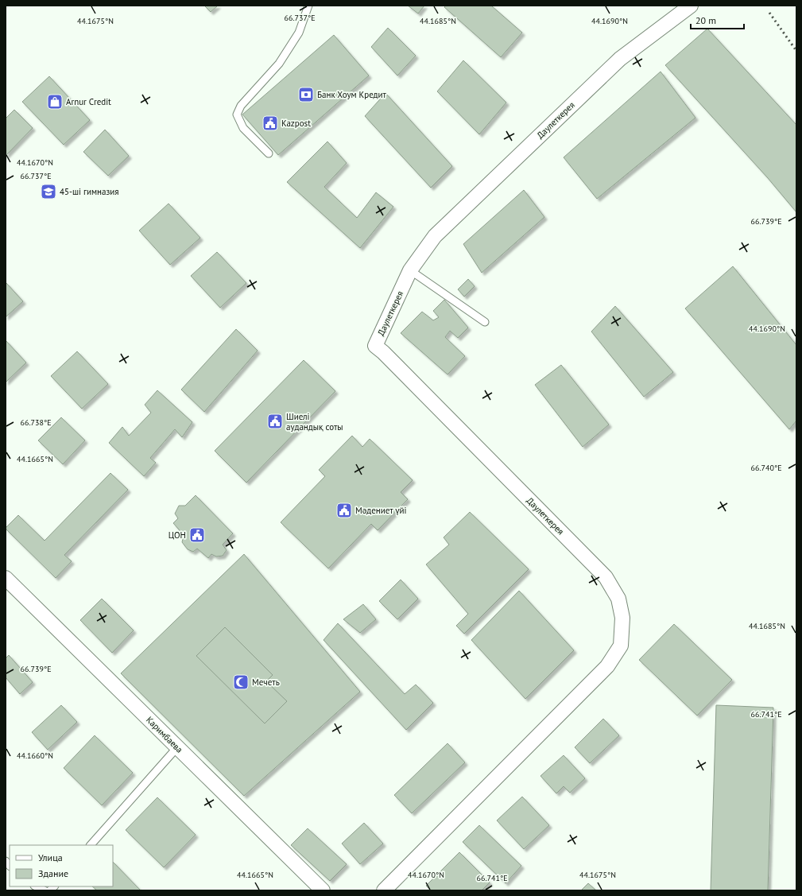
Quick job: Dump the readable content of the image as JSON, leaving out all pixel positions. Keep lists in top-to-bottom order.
{
  "streets": {
    "street": ["Даулеткерея", "Каримбаева"]
  },
  "places": {
    "bank": ["Банк Хоум Кредит"],
    "shop": ["Arnur Credit"],
    "public building": [
      "Kazpost",
      "Шиелі аудандық соты",
      "Мәдениет үйі",
      "ЦОН"
    ],
    "school or university": ["45-ші гимназия"],
    "mosque": ["Мечеть"]
  },
  "legend": ["Улица", "Здание"],
  "scale_bar": "20 m",
  "coordinates": [
    "66.737°E",
    "44.1675°N",
    "44.1685°N",
    "44.1690°N",
    "44.1670°N",
    "66.739°E",
    "66.738°E",
    "44.1665°N",
    "66.740°E",
    "66.741°E",
    "44.1660°N"
  ]
}
